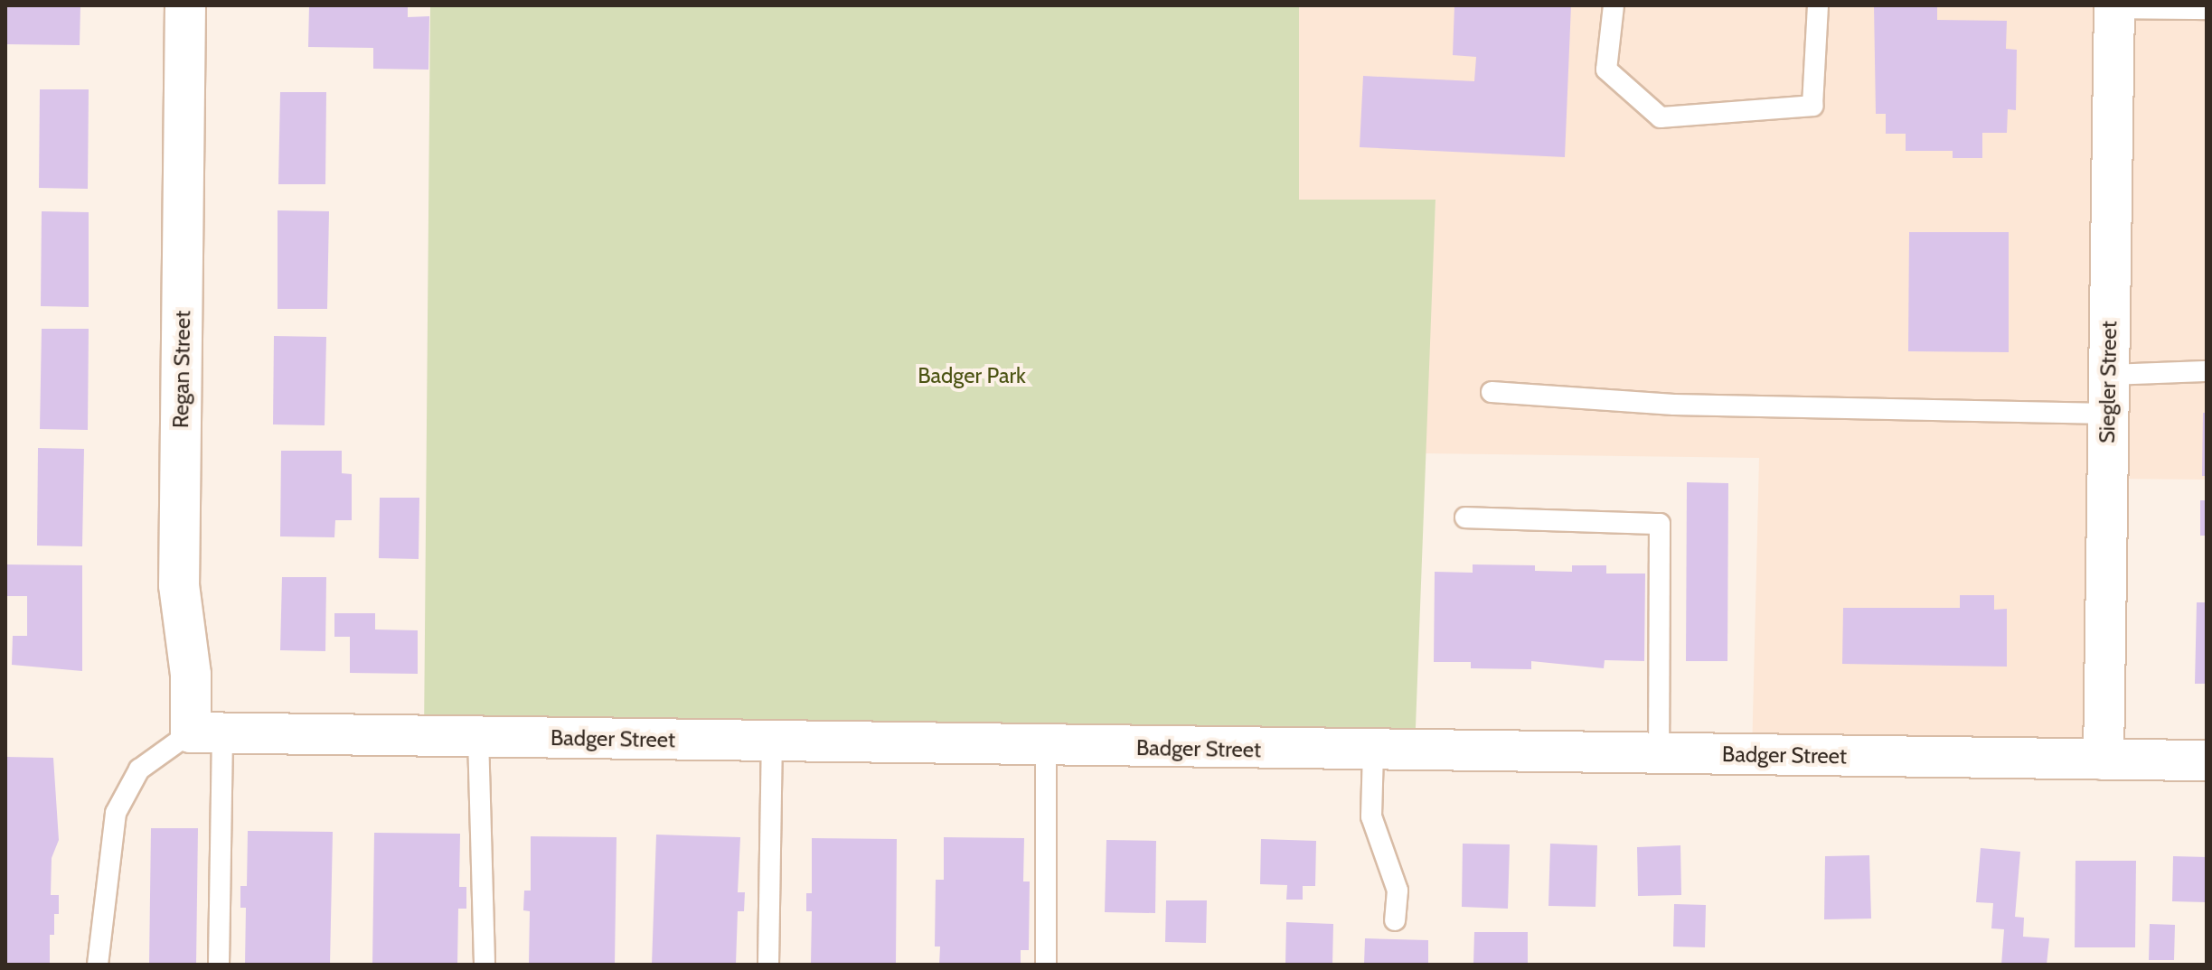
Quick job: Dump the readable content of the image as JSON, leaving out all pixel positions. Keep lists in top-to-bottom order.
{
  "streets": {
    "street": ["Regan Street", "Siegler Street", "Badger Street"]
  },
  "crossings": [
    ["Regan Street", "Badger Street"],
    ["Siegler Street", "Badger Street"]
  ],
  "parks": ["Badger Park"]
}
